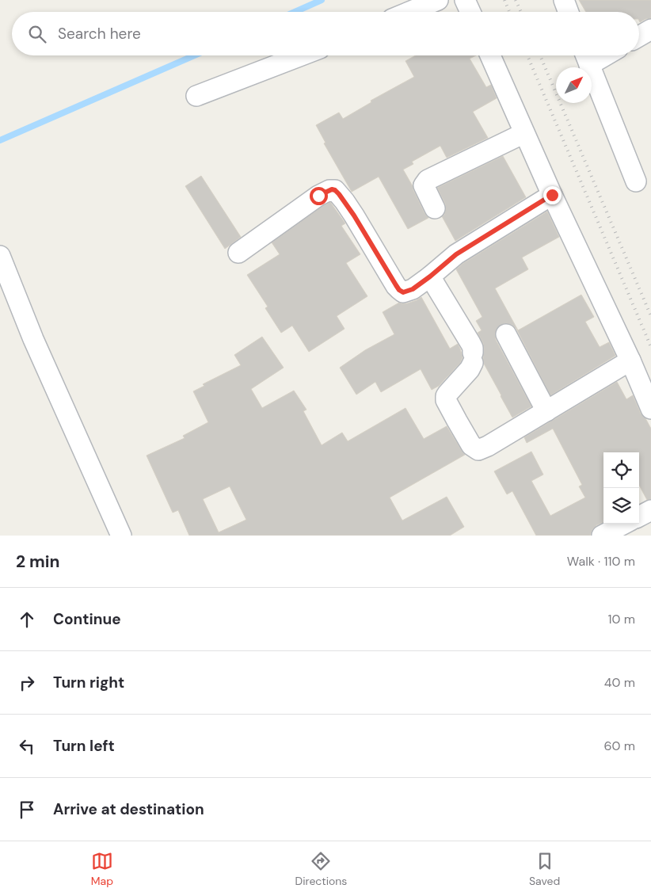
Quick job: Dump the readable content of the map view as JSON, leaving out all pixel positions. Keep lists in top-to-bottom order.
{
  "north": "top right",
  "page": {
    "search": "Search here",
    "heading": ["2 min", "Walk · 110 m"],
    "list": [
      ["Continue", "10 m"],
      ["Turn right", "40 m"],
      ["Turn left", "60 m"],
      "Arrive at destination"
    ],
    "nav": ["Map", "Directions", "Saved"]
  }
}
